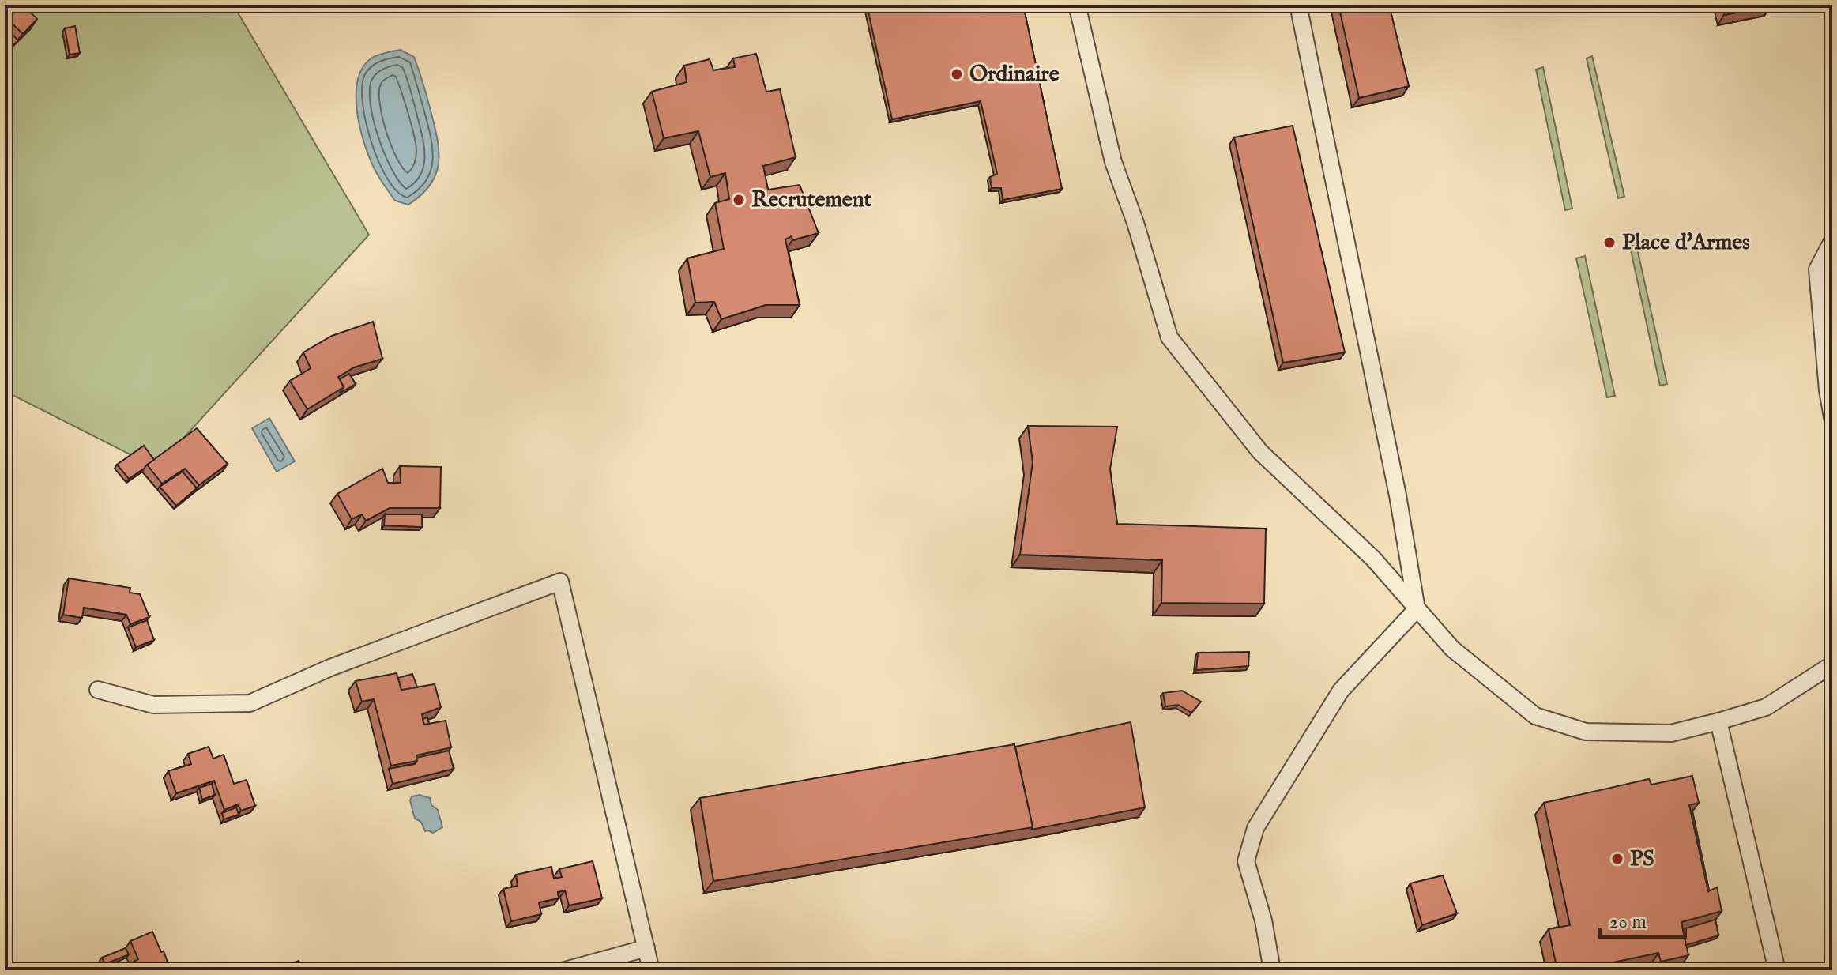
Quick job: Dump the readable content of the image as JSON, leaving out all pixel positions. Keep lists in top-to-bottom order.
{
  "places": [
    "Ordinaire",
    "Recrutement",
    "Place d'Armes",
    "PS"
  ],
  "scale_bar": "20 m"
}
